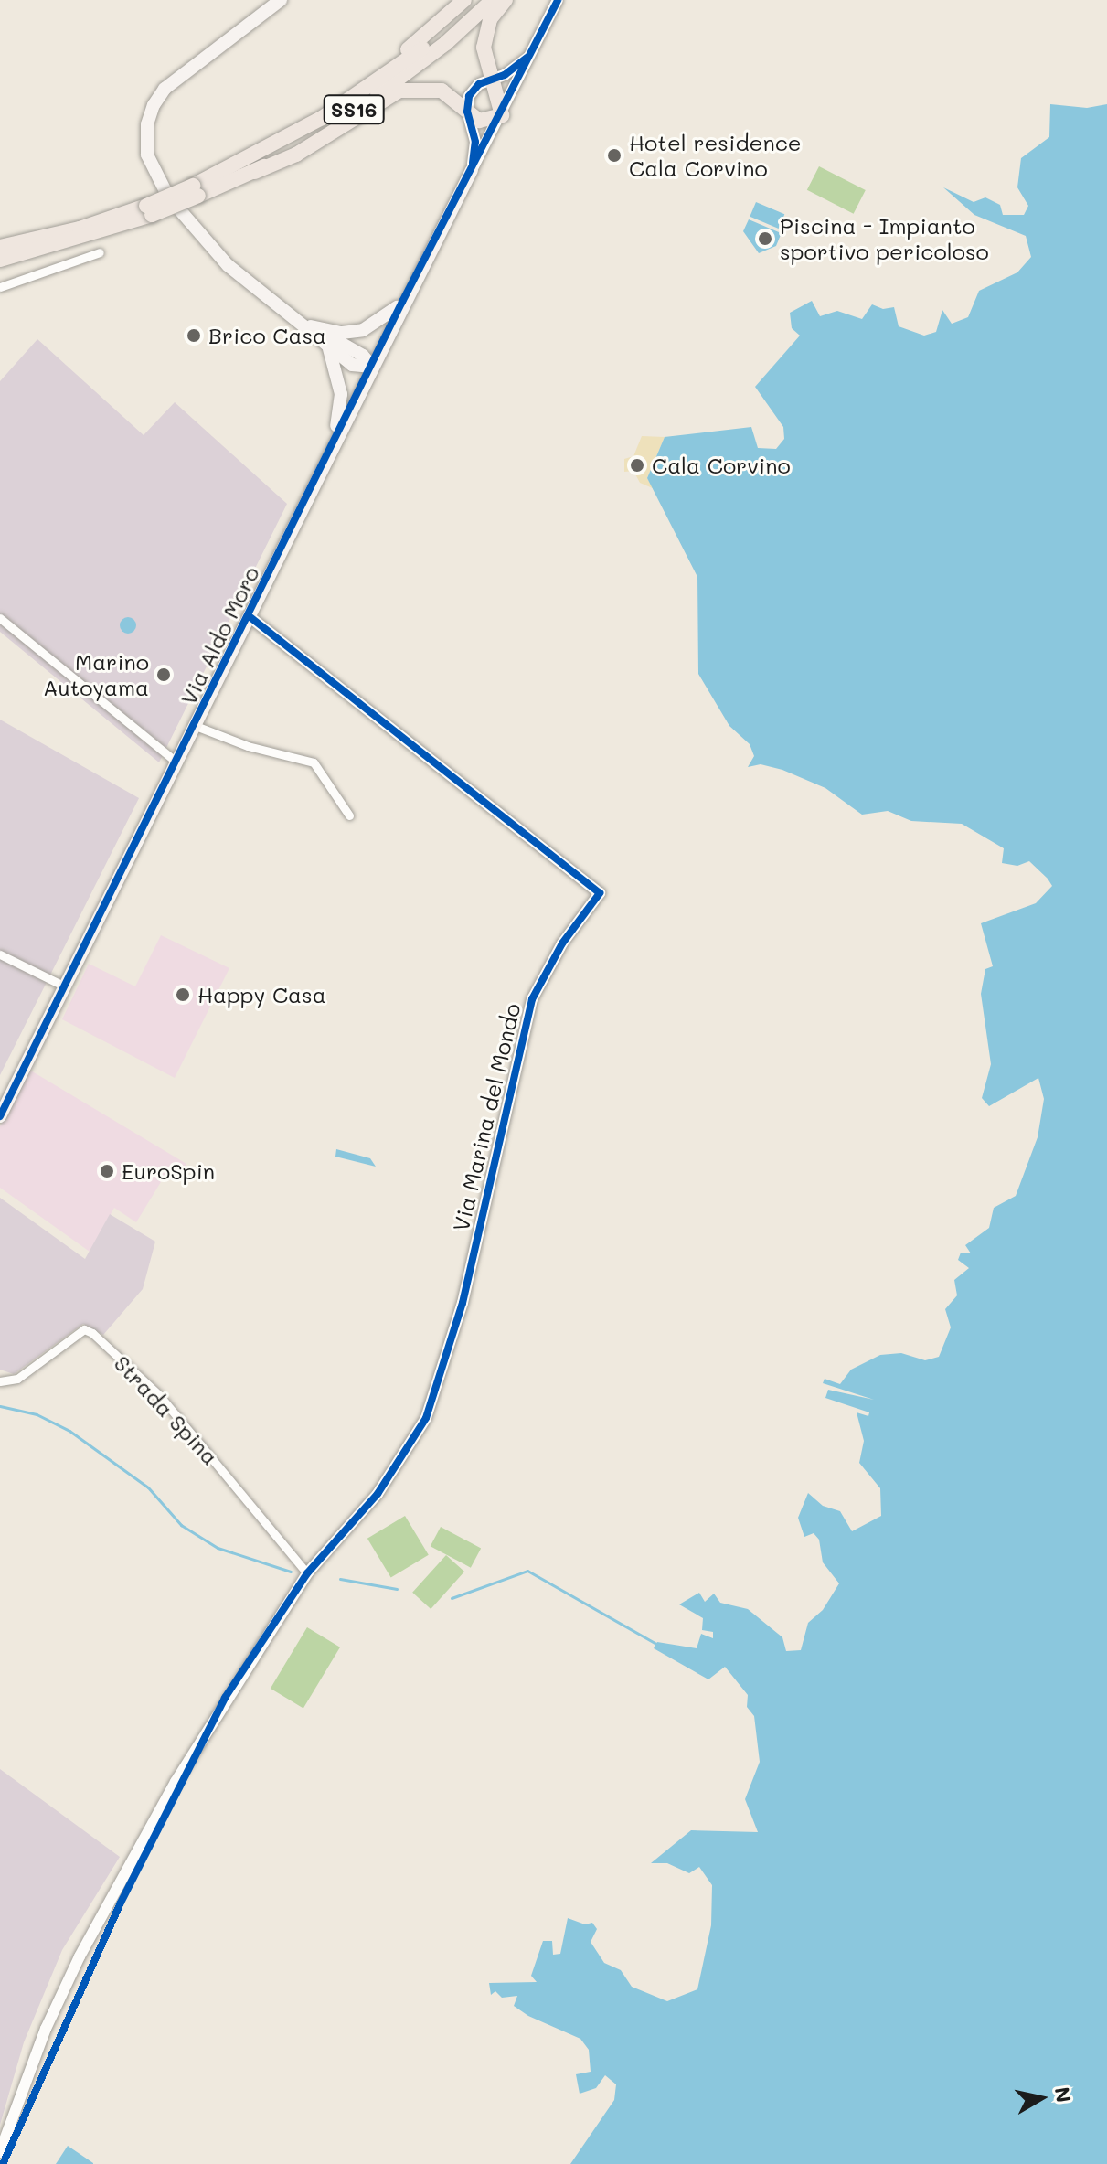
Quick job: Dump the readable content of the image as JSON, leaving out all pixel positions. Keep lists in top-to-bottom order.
{
  "streets": {
    "highway": ["SS16"],
    "main road": ["Via Aldo Moro"],
    "street": ["Via Marina del Mondo", "Strada Spina"]
  },
  "crossings": [
    ["Via Aldo Moro", "Via Marina del Mondo"],
    ["Via Marina del Mondo", "Strada Spina"]
  ],
  "places": [
    "Hotel residence Cala Corvino",
    "Piscina - Impianto sportivo pericoloso",
    "Brico Casa",
    "Cala Corvino",
    "Marino Autoyama",
    "Happy Casa",
    "EuroSpin"
  ],
  "north": "right"
}
